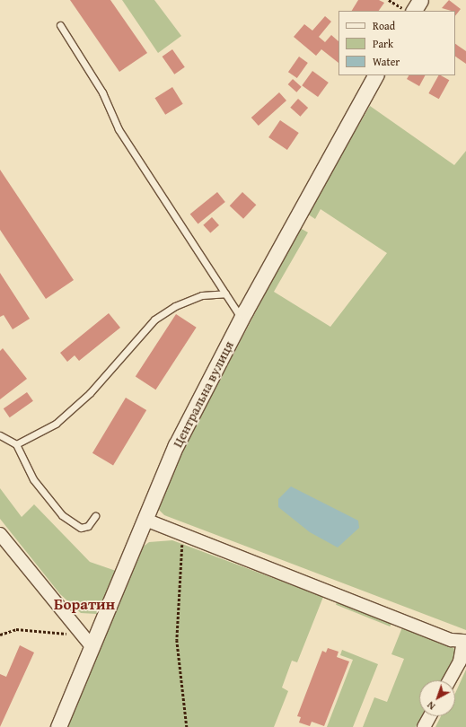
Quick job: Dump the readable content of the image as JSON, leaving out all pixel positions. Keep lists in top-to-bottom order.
{
  "streets": {
    "street": ["Центральна вулиця"]
  },
  "districts": ["Боратин"],
  "legend": ["Road", "Park", "Water"],
  "north": "bottom left"
}
